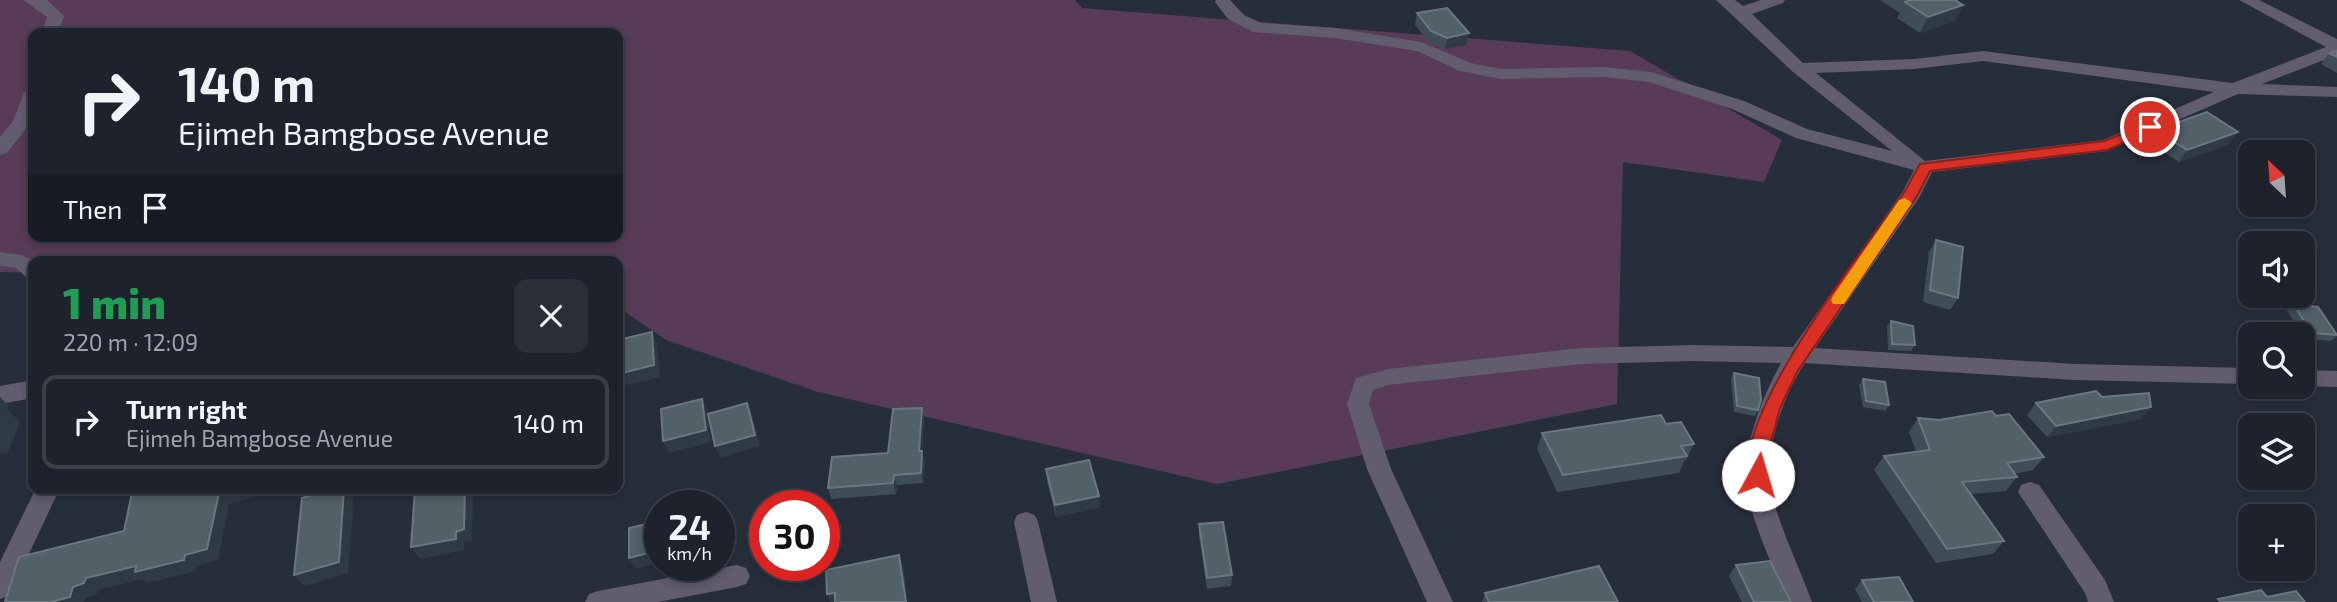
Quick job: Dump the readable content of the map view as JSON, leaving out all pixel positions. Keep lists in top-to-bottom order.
{
  "north": "top left",
  "page": {
    "turn": ["140 m", "Ejimeh Bamgbose Avenue"],
    "map_buttons": "+",
    "then": "Then",
    "heading": ["1 min", "220 m · 12:09"],
    "list": [
      {
        "name": "Turn right",
        "note": "Ejimeh Bamgbose Avenue",
        "value": "140 m"
      }
    ],
    "speed": "24 km/h",
    "limit": "30"
  }
}
